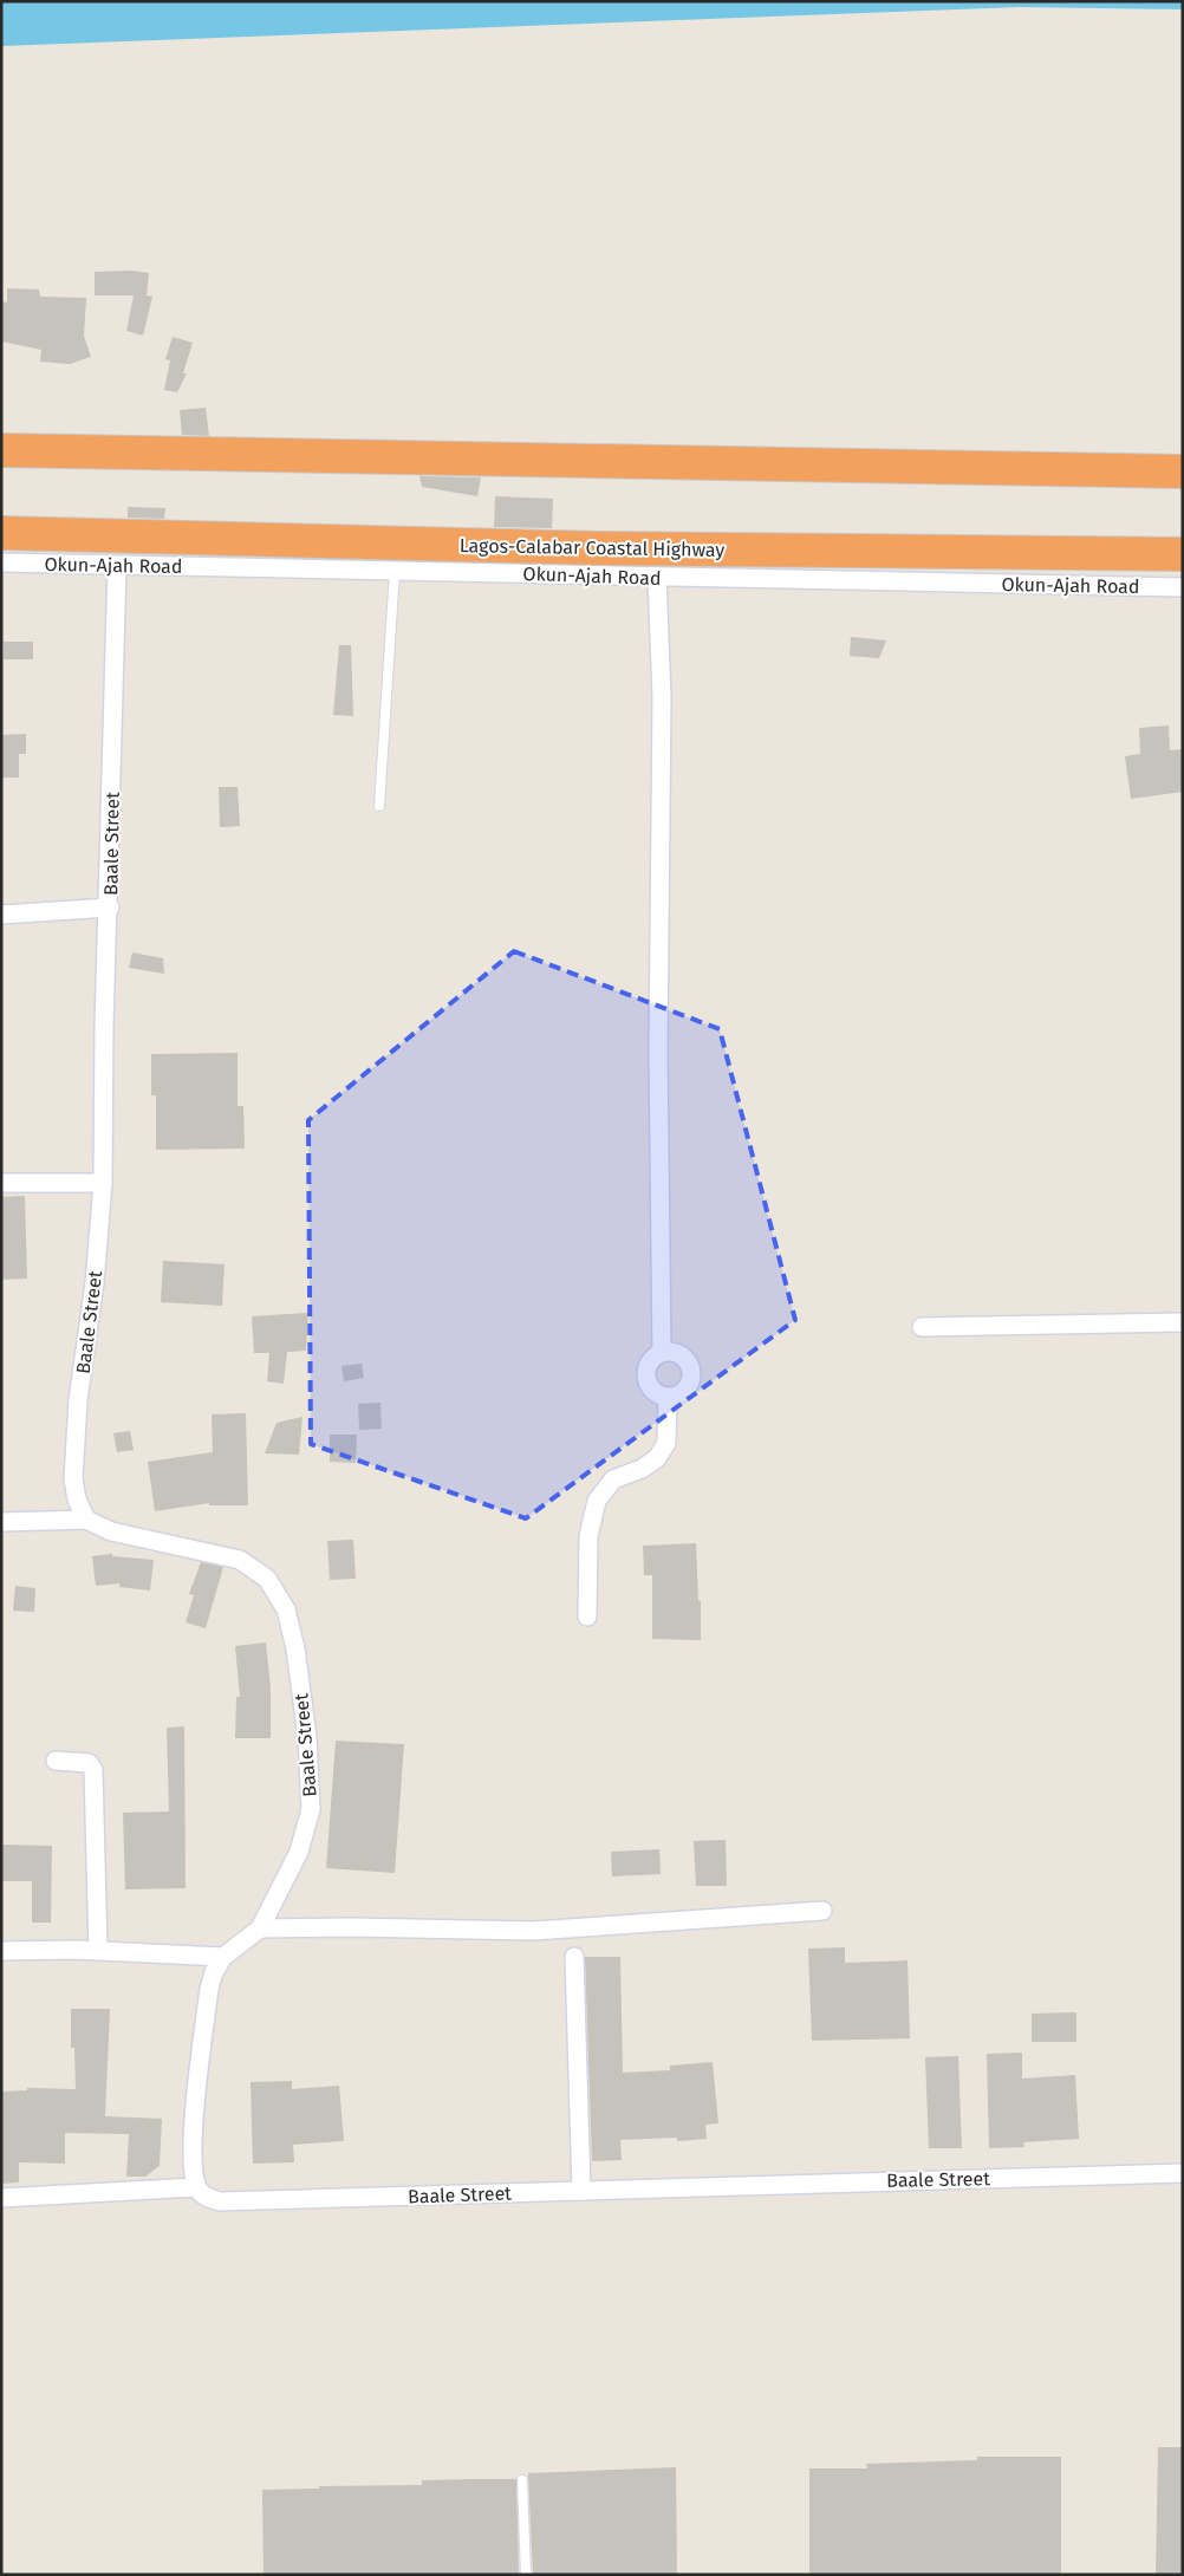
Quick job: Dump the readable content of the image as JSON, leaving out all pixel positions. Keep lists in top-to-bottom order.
{
  "streets": {
    "highway": ["Lagos-Calabar Coastal Highway"],
    "street": ["Okun-Ajah Road", "Baale Street"]
  },
  "crossings": [
    ["Okun-Ajah Road", "Baale Street"]
  ]
}
